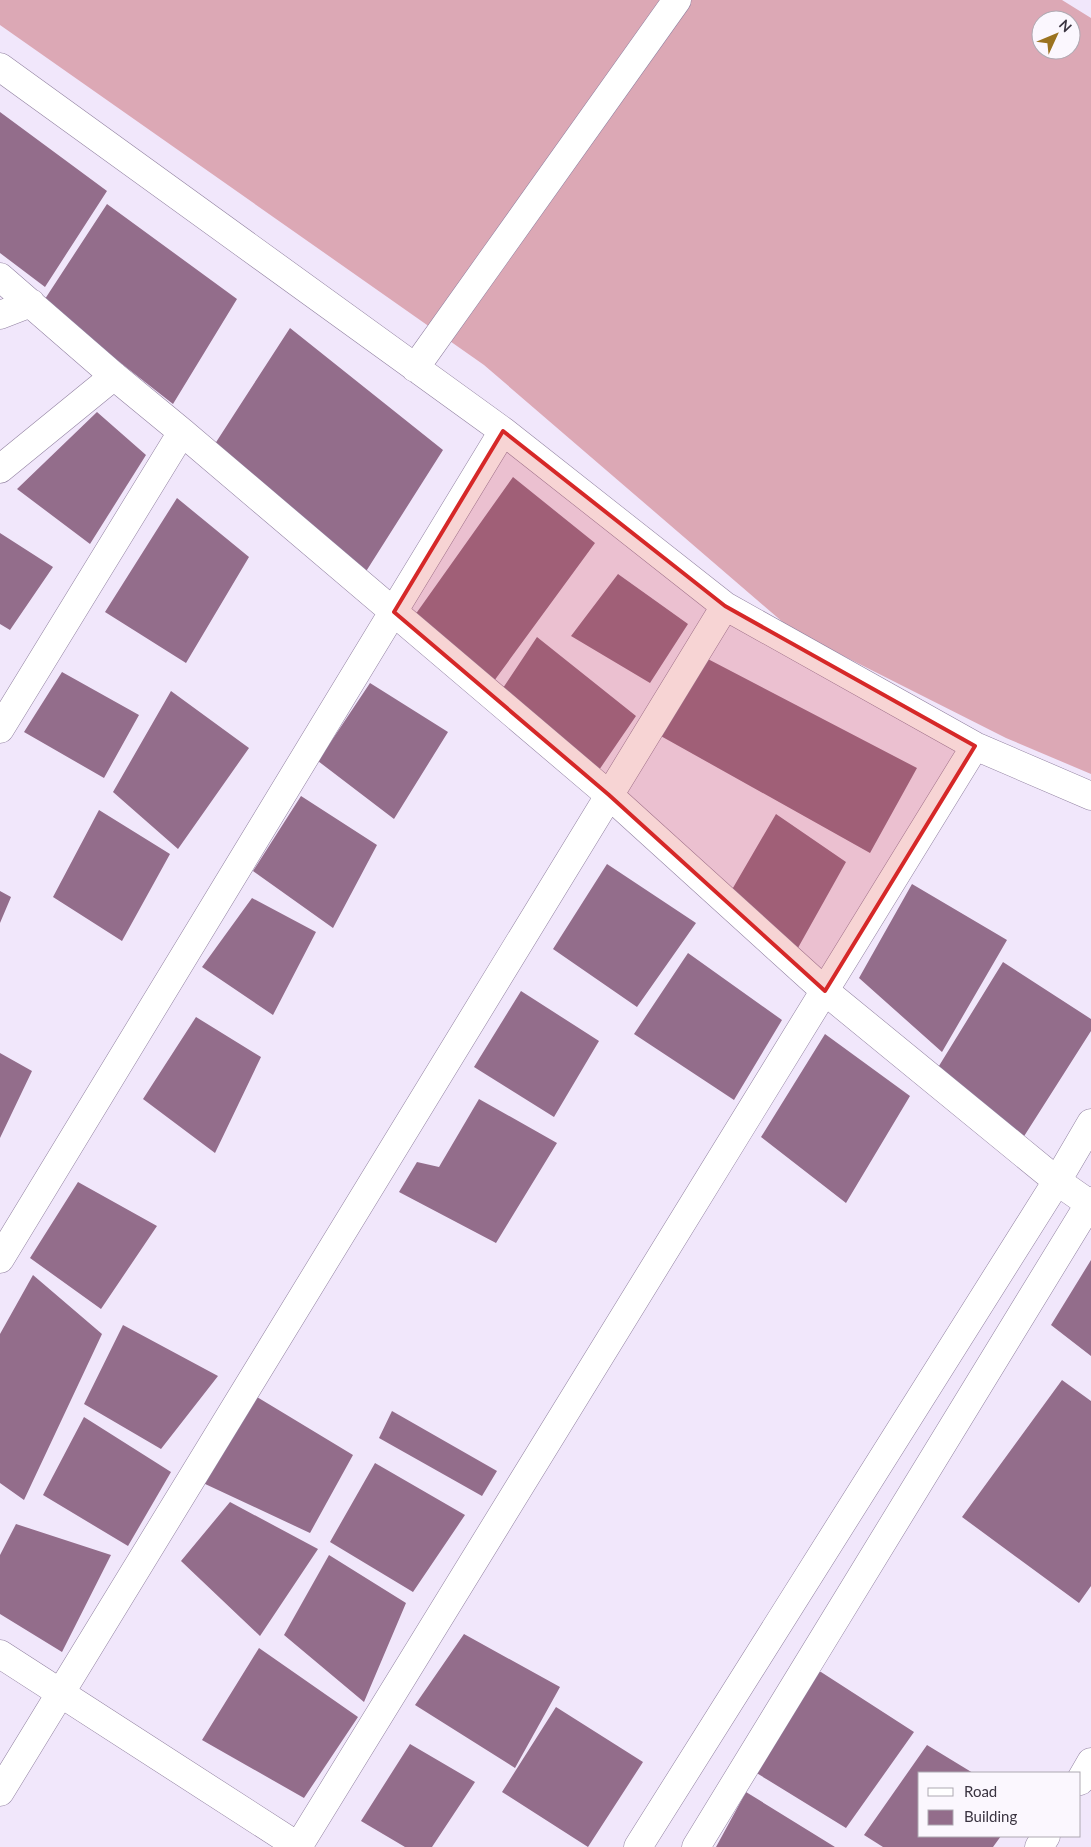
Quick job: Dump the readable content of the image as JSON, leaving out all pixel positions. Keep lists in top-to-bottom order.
{
  "legend": ["Road", "Building"],
  "north": "top right"
}
